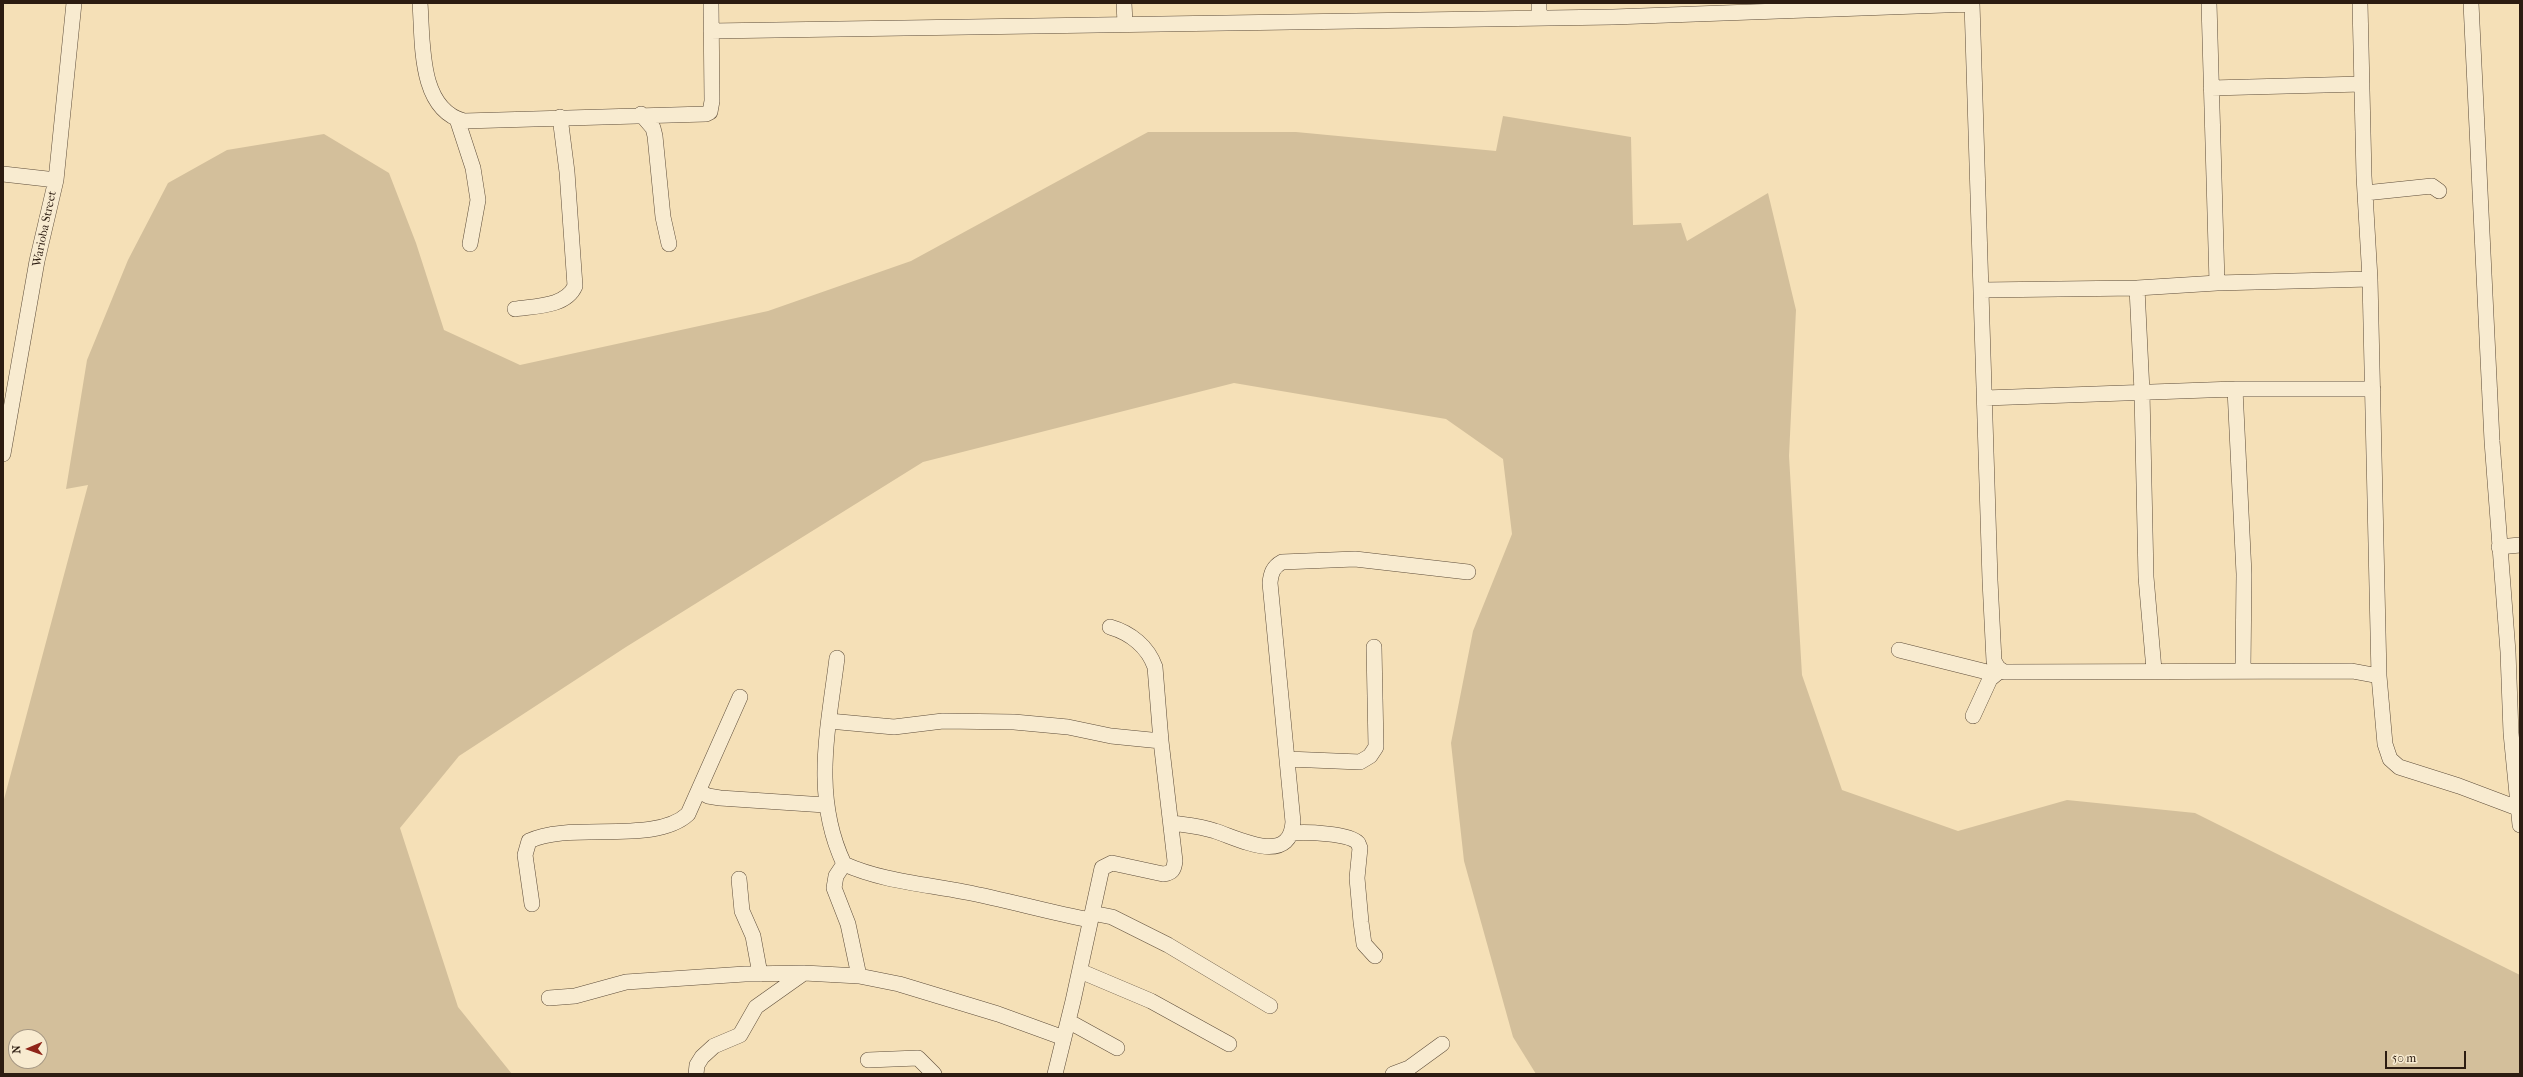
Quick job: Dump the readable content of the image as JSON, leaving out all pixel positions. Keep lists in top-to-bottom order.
{
  "streets": {
    "street": ["Warioba Street"]
  },
  "scale_bar": "50 m",
  "north": "left"
}
